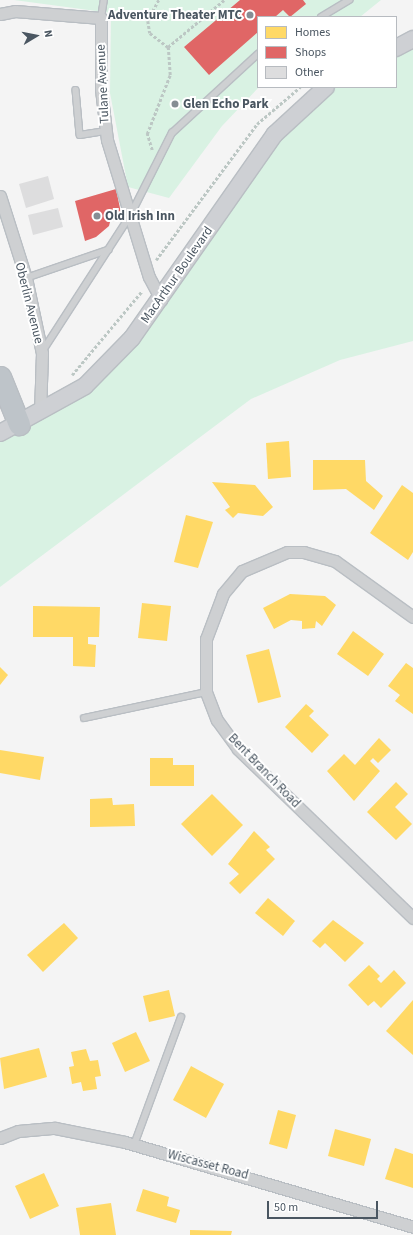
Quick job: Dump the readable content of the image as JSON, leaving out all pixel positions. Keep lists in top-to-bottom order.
{
  "streets": {
    "main road": ["MacArthur Boulevard"],
    "street": [
      "Tulane Avenue",
      "Oberlin Avenue",
      "Bent Branch Road",
      "Wiscasset Road"
    ]
  },
  "crossings": [
    ["Tulane Avenue", "MacArthur Boulevard"],
    ["MacArthur Boulevard", "Oberlin Avenue"]
  ],
  "places": ["Adventure Theater MTC", "Glen Echo Park", "Old Irish Inn"],
  "legend": ["Homes", "Shops", "Other"],
  "scale_bar": "50 m",
  "north": "right"
}
